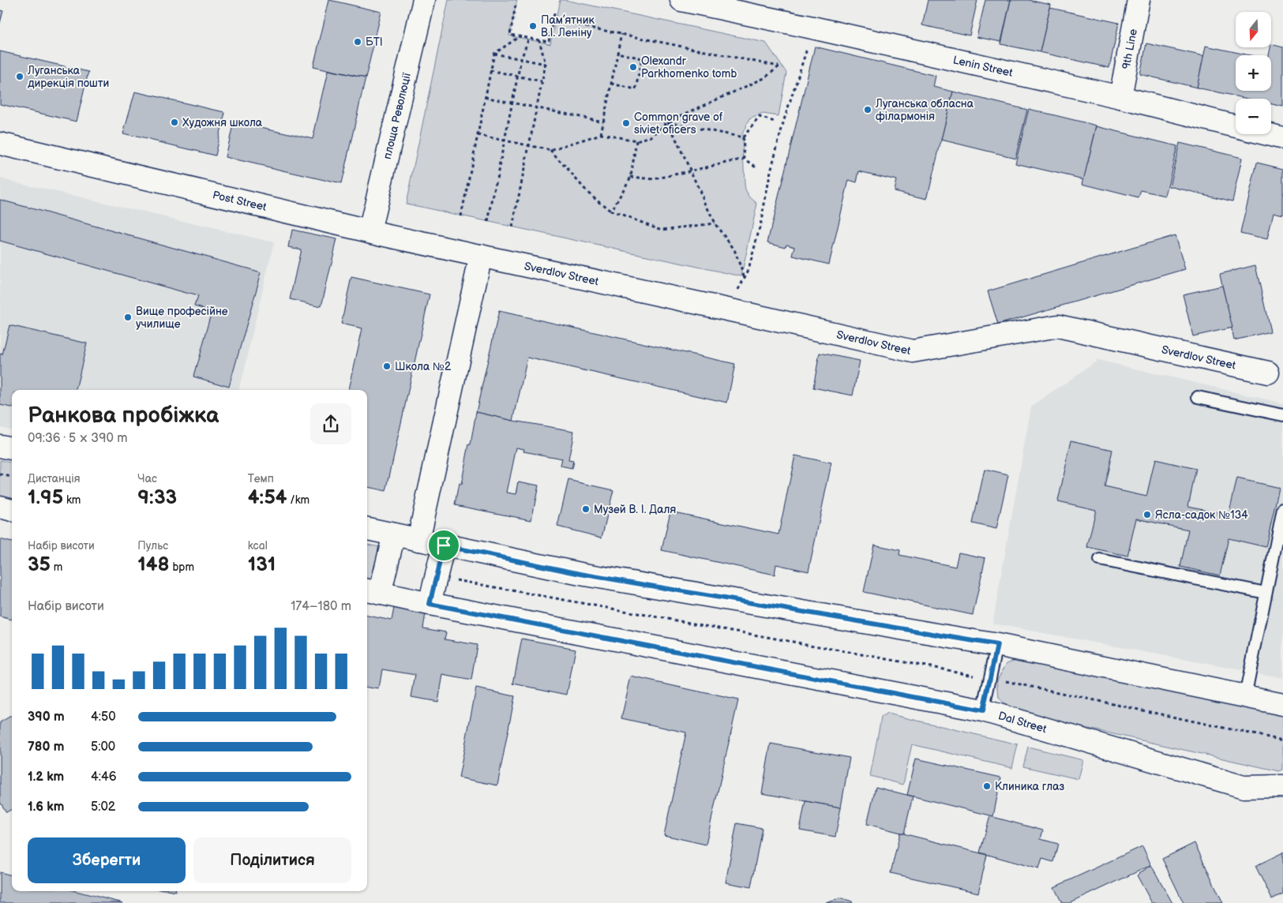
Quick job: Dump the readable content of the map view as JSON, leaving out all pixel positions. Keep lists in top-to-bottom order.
{
  "streets": {
    "street": [
      "9th Line",
      "Lenin Street",
      "площа Революції",
      "Post Street",
      "Sverdlov Street",
      "Dal Street"
    ]
  },
  "crossings": [
    ["9th Line", "Lenin Street"],
    ["площа Революції", "Post Street"],
    ["Post Street", "Sverdlov Street"]
  ],
  "places": [
    "Пам’ятник В.І. Леніну",
    "БТІ",
    "Olexandr Parkhomenko tomb",
    "Луганська дирекція пошти",
    "Луганська обласна філармонія",
    "Художня школа",
    "Common grave of siviet oficers",
    "Вище професійне училище",
    "Школа №2",
    "Музей В. І. Даля",
    "Ясла-садок №134",
    "Клиника глаз"
  ],
  "north": "bottom",
  "page": {
    "map_buttons": ["+", "−"],
    "heading": ["Ранкова пробіжка", "09:36 · 5 × 390 m"],
    "stats": [
      ["Дистанція", "1.95 km"],
      ["Час", "9:33"],
      ["Темп", "4:54 /km"],
      ["Набір висоти", "35 m"],
      ["Пульс", "148 bpm"],
      ["kcal", "131"]
    ],
    "chart": ["Набір висоти", "174–180 m"],
    "list": [
      {
        "name": "390 m",
        "note": "4:50"
      },
      {
        "name": "780 m",
        "note": "5:00"
      },
      {
        "name": "1.2 km",
        "note": "4:46"
      },
      {
        "name": "1.6 km",
        "note": "5:02"
      }
    ],
    "buttons": ["Зберегти", "Поділитися"]
  }
}
